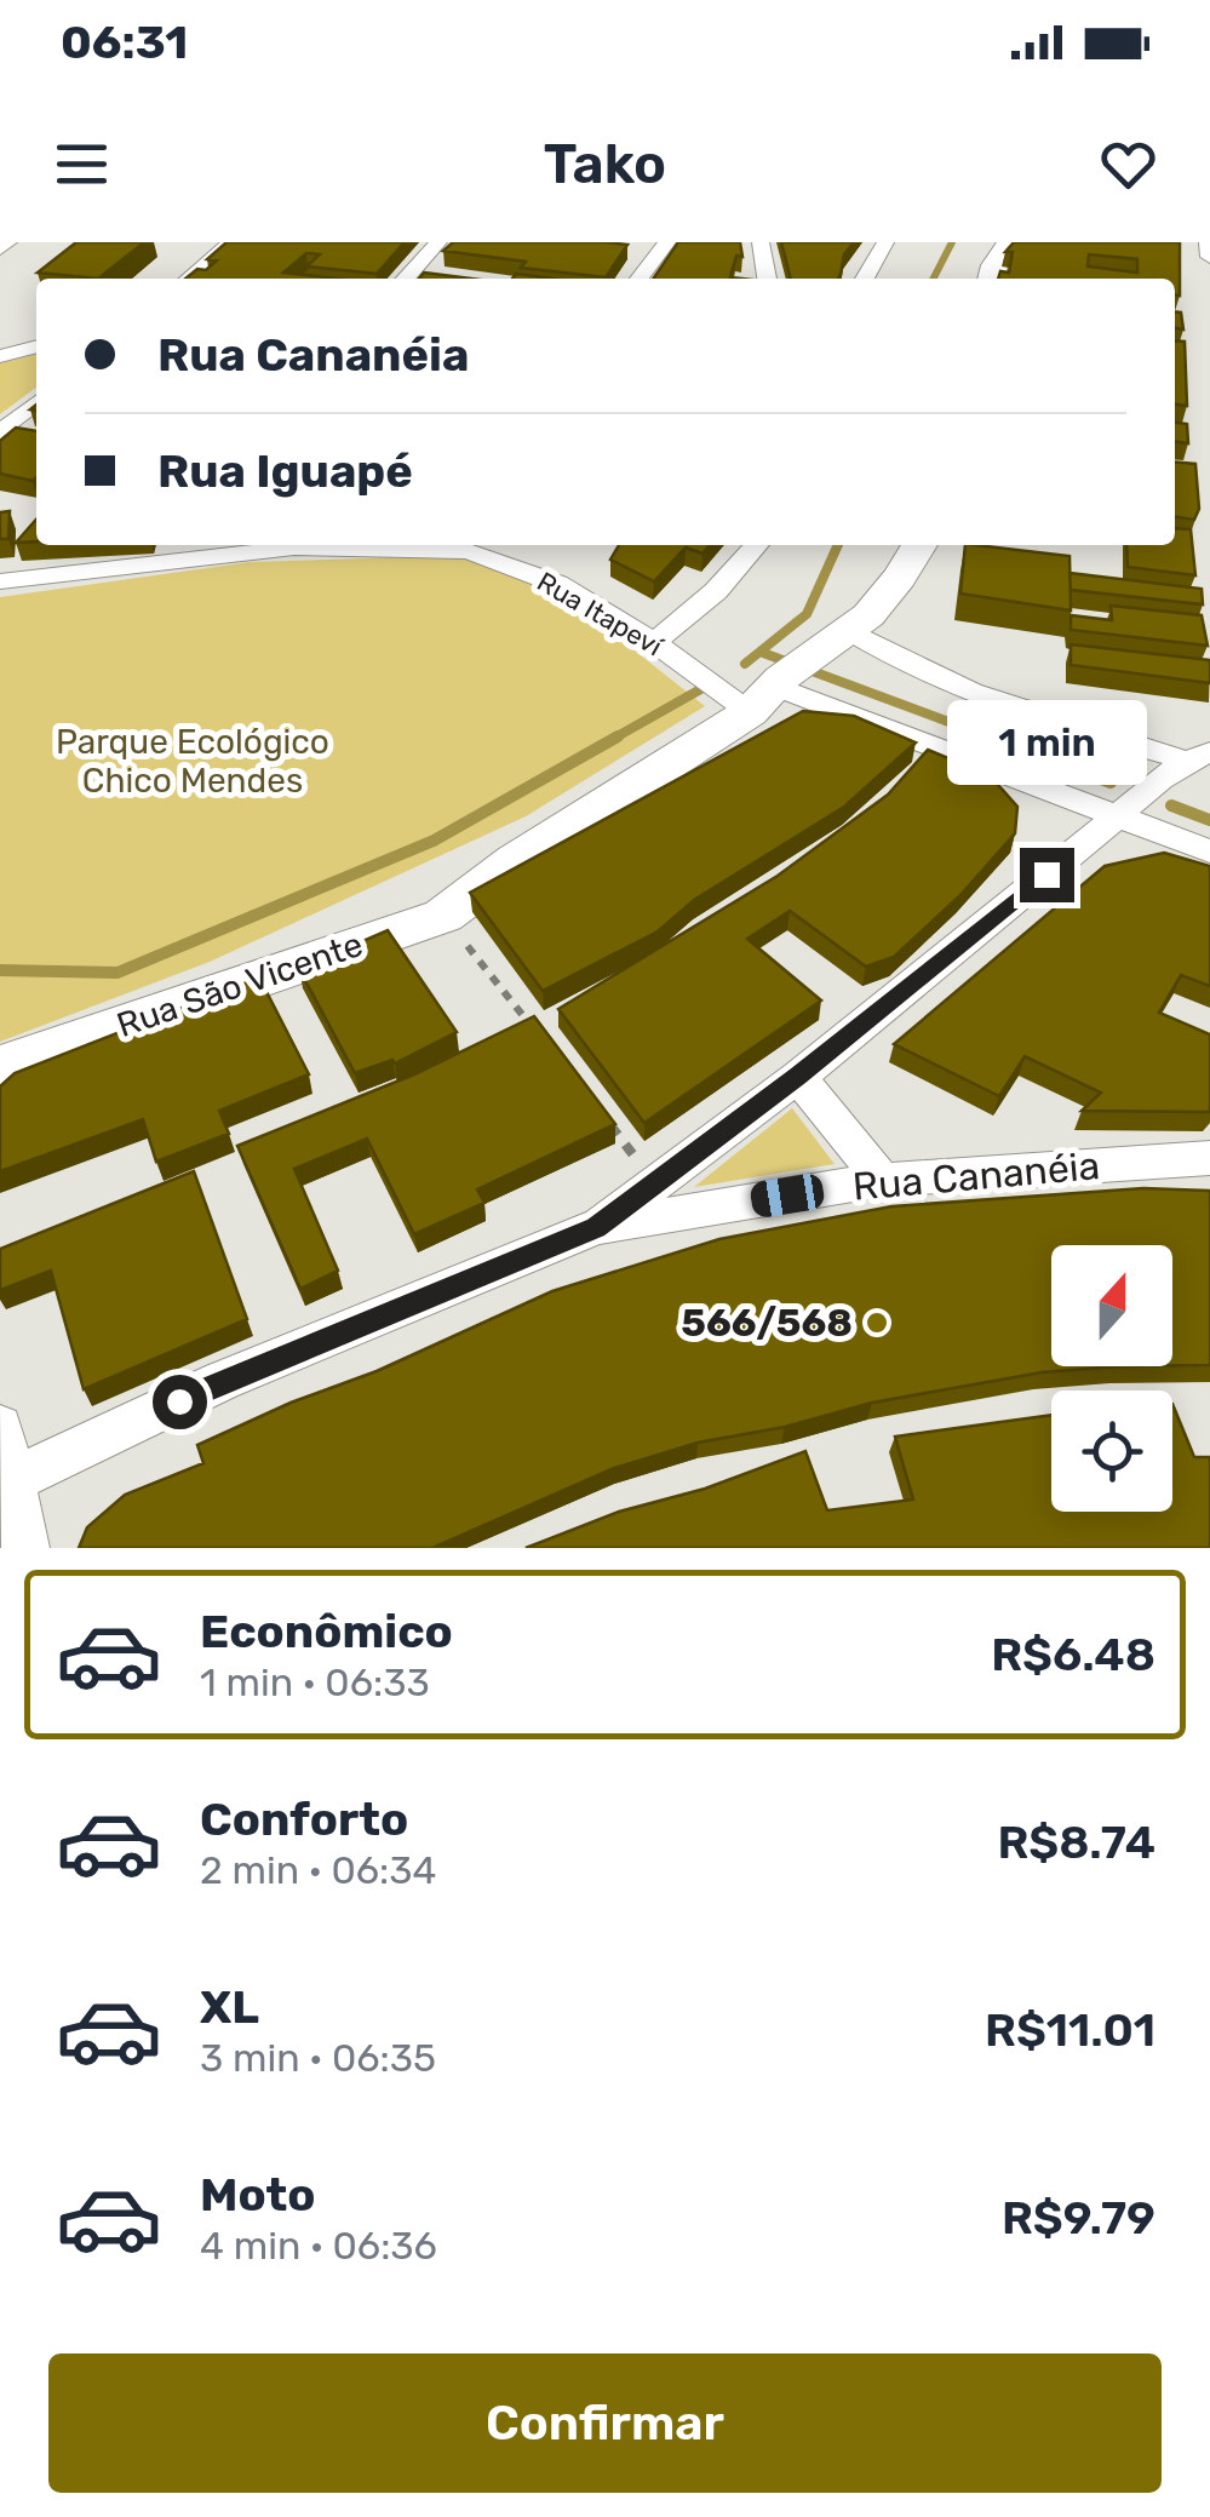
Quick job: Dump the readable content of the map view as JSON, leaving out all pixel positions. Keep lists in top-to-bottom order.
{
  "streets": {
    "street": ["Rua Itapeví", "Rua São Vicente", "Rua Cananéia"]
  },
  "crossings": [
    ["Rua Itapeví", "Rua São Vicente"]
  ],
  "parks": ["Parque Ecológico Chico Mendes"],
  "places": ["566/568"],
  "north": "top",
  "page": {
    "status": "06:31",
    "header": "Tako",
    "banner": ["Rua Cananéia", "Rua Iguapé"],
    "bubble": "1 min",
    "list": [
      {
        "name": "Econômico",
        "note": "1 min · 06:33",
        "value": "R$6.48"
      },
      {
        "name": "Conforto",
        "note": "2 min · 06:34",
        "value": "R$8.74"
      },
      {
        "name": "XL",
        "note": "3 min · 06:35",
        "value": "R$11.01"
      },
      {
        "name": "Moto",
        "note": "4 min · 06:36",
        "value": "R$9.79"
      }
    ],
    "buttons": "Confirmar"
  }
}
